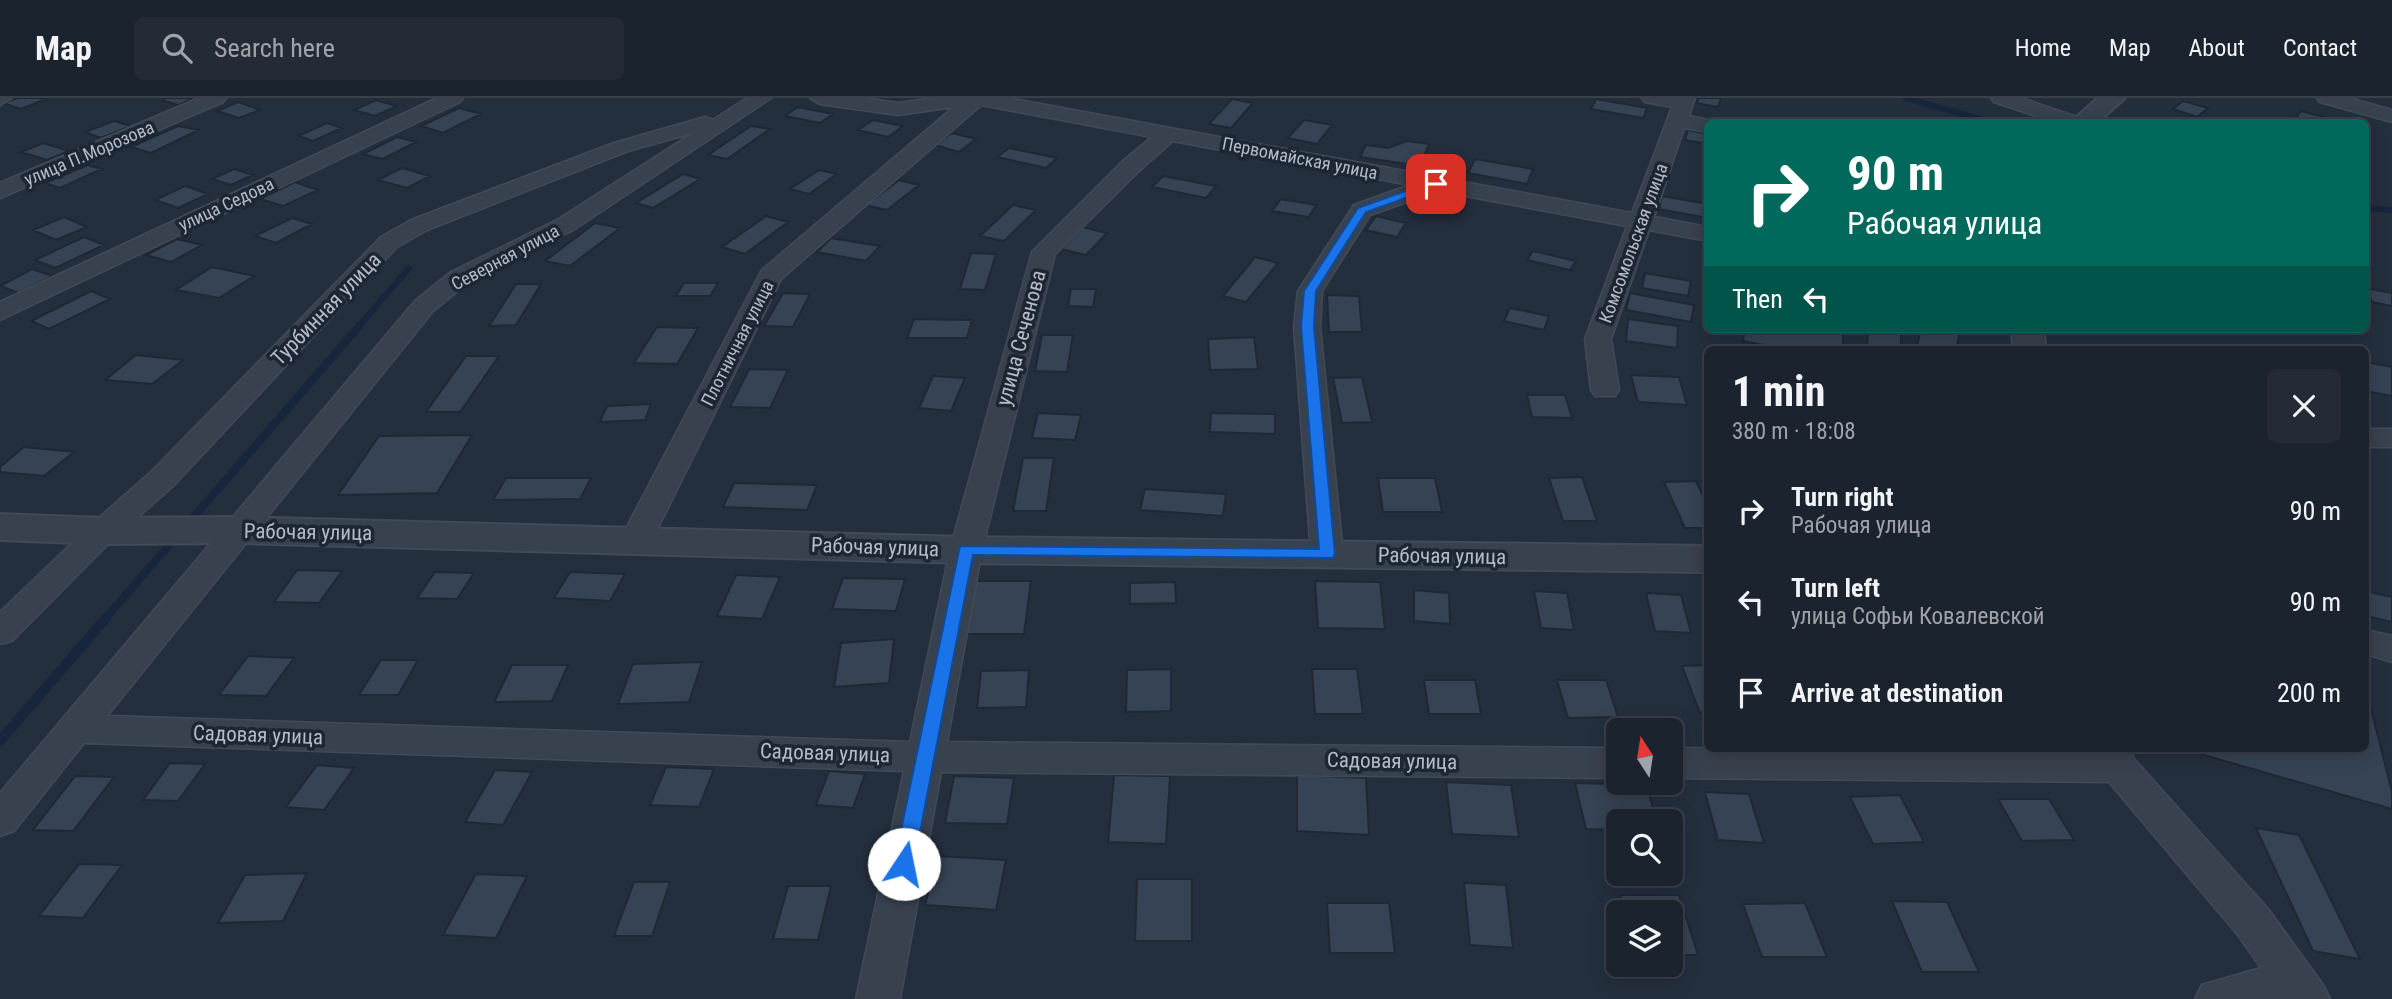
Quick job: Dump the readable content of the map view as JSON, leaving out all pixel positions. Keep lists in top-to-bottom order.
{
  "streets": {
    "street": [
      "улица П.Морозова",
      "Первомайская улица",
      "улица Седова",
      "Комсомольская улица",
      "Северная улица",
      "Турбинная улица",
      "улица Сеченова",
      "Плотничная улица",
      "Рабочая улица",
      "Садовая улица"
    ]
  },
  "crossings": [
    ["Первомайская улица", "Комсомольская улица"],
    ["Первомайская улица", "улица Сеченова"],
    ["Первомайская улица", "Плотничная улица"],
    ["Северная улица", "Турбинная улица"],
    ["Северная улица", "Рабочая улица"],
    ["Северная улица", "Садовая улица"],
    ["Турбинная улица", "Рабочая улица"],
    ["улица Сеченова", "Рабочая улица"],
    ["улица Сеченова", "Садовая улица"],
    ["Плотничная улица", "Рабочая улица"]
  ],
  "north": "top",
  "page": {
    "header": "Map",
    "search": "Search here",
    "nav": [
      "Home",
      "Map",
      "About",
      "Contact"
    ],
    "turn": ["90 m", "Рабочая улица"],
    "then": "Then",
    "heading": ["1 min", "380 m · 18:08"],
    "list": [
      {
        "name": "Turn right",
        "note": "Рабочая улица",
        "value": "90 m"
      },
      {
        "name": "Turn left",
        "note": "улица Софьи Ковалевской",
        "value": "90 m"
      },
      {
        "name": "Arrive at destination",
        "value": "200 m"
      }
    ]
  }
}
